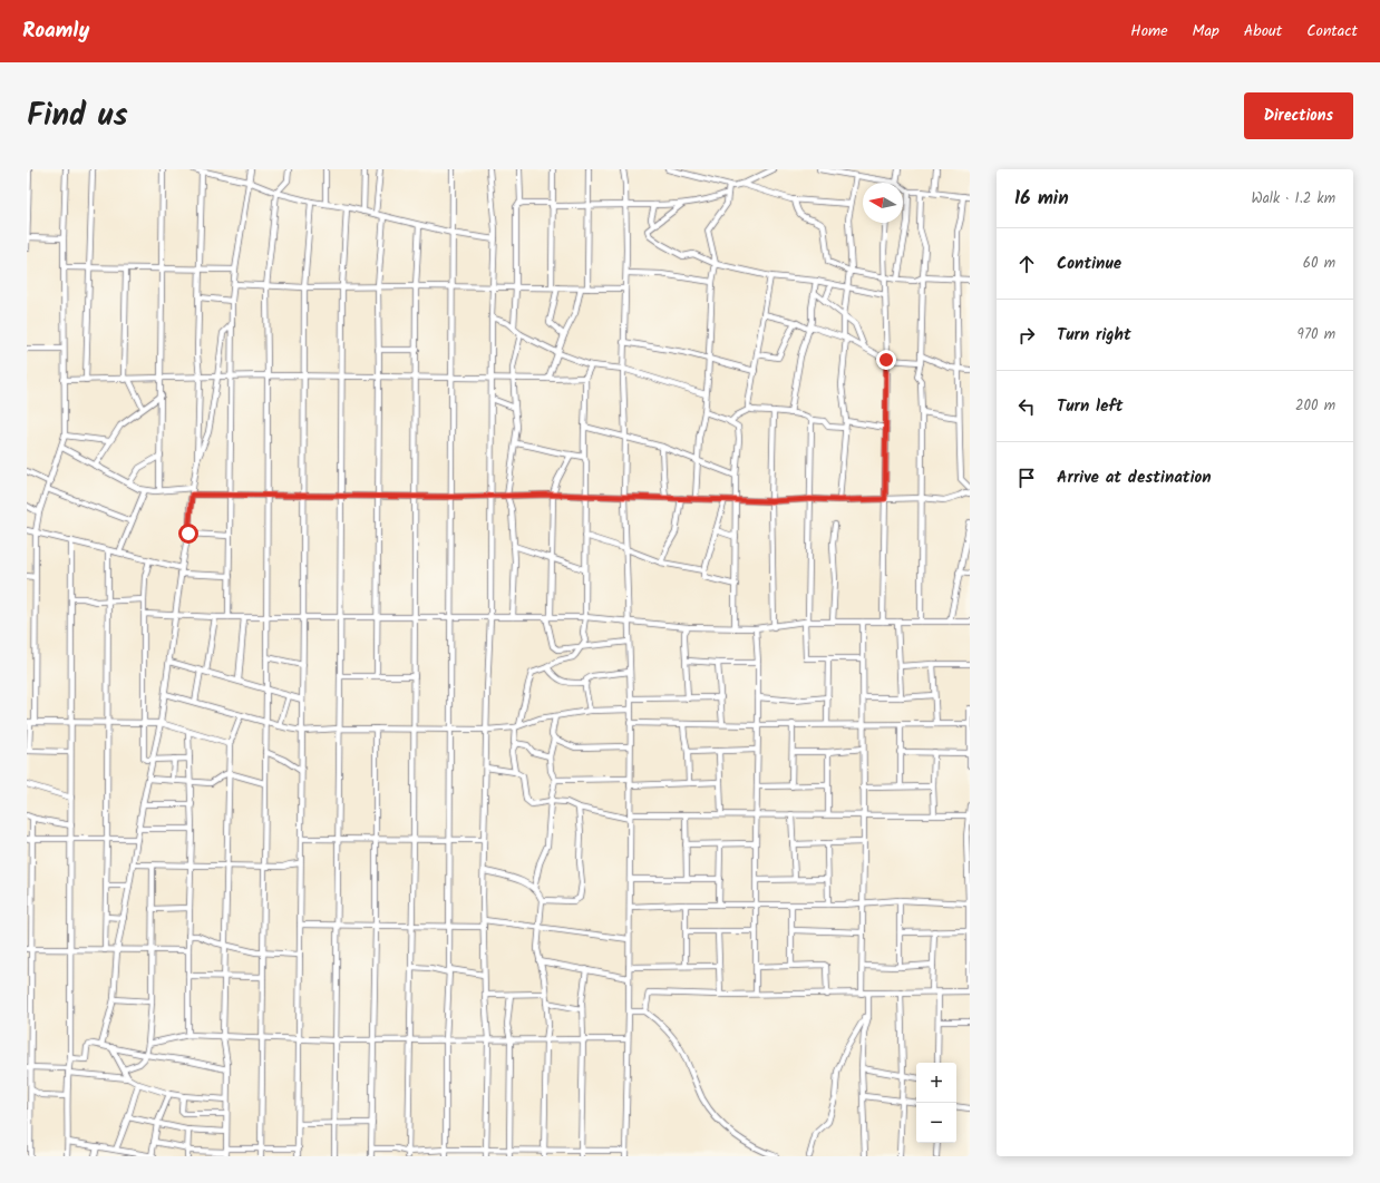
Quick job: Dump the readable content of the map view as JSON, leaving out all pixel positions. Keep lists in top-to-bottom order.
{
  "north": "left",
  "page": {
    "header": "Roamly",
    "nav": [
      "Home",
      "Map",
      "About",
      "Contact"
    ],
    "title": "Find us",
    "buttons": "Directions",
    "heading": ["16 min", "Walk · 1.2 km"],
    "list": [
      ["Continue", "60 m"],
      ["Turn right", "970 m"],
      ["Turn left", "200 m"],
      "Arrive at destination"
    ],
    "map_buttons": ["+", "−"]
  }
}
